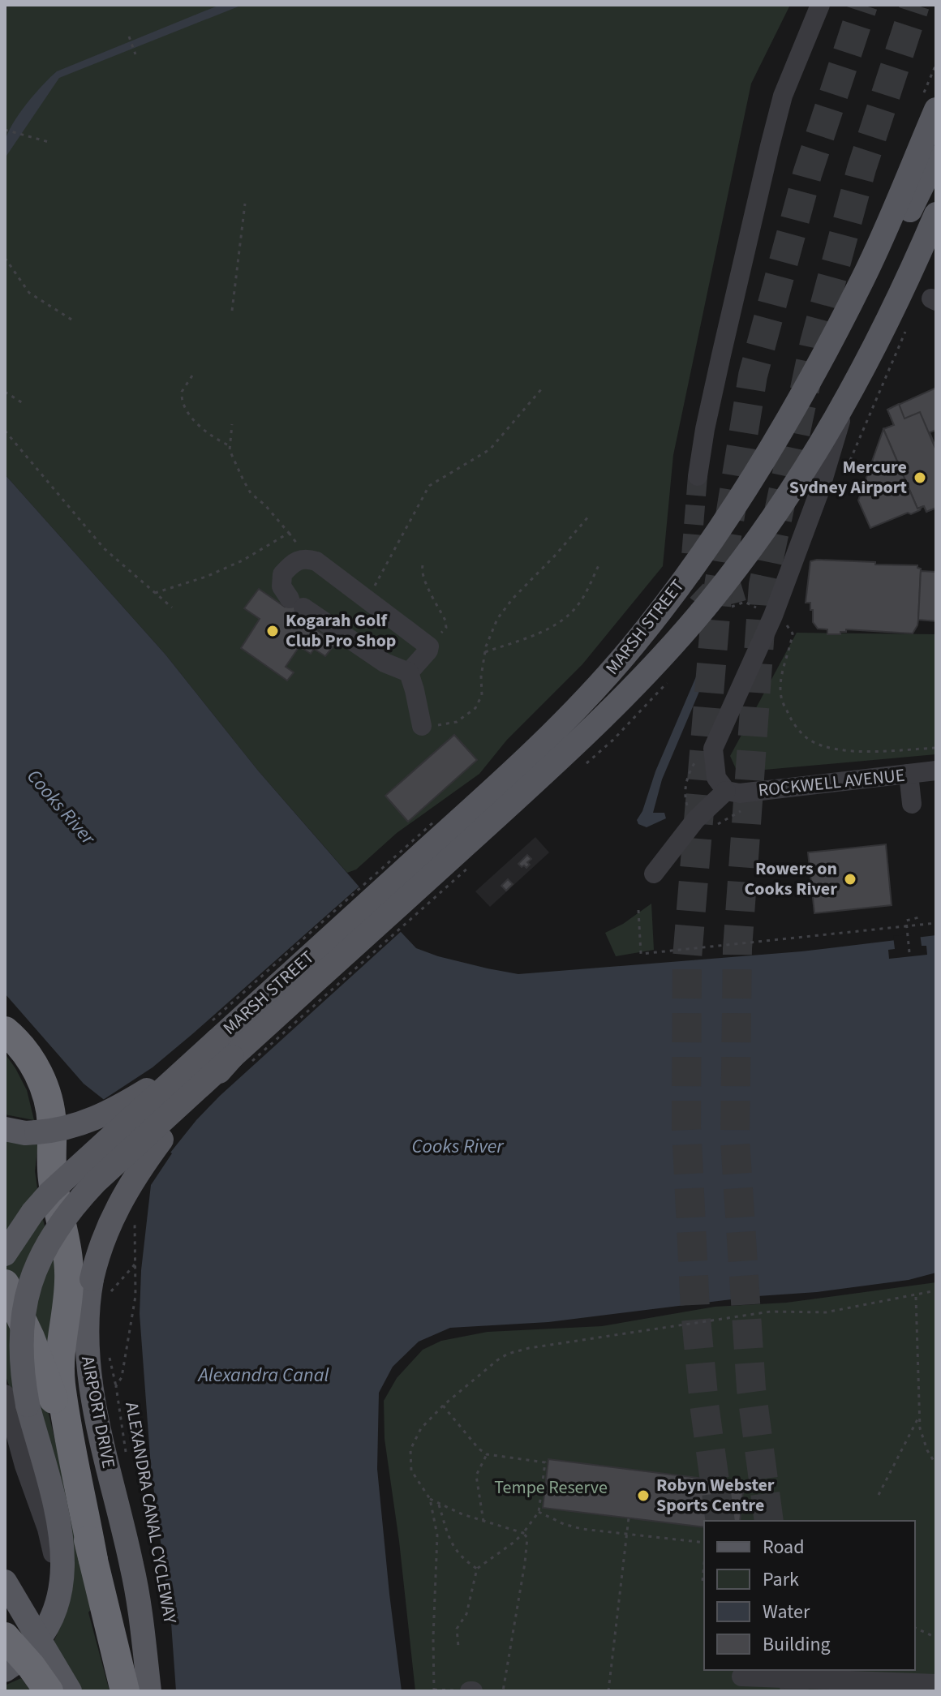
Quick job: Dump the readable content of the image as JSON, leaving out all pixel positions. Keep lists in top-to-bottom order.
{
  "streets": {
    "main road": ["MARSH STREET", "AIRPORT DRIVE"],
    "street": ["ROCKWELL AVENUE"],
    "path": ["ALEXANDRA CANAL CYCLEWAY"]
  },
  "crossings": [
    ["MARSH STREET", "ROCKWELL AVENUE"],
    ["MARSH STREET", "AIRPORT DRIVE"],
    ["AIRPORT DRIVE", "ALEXANDRA CANAL CYCLEWAY"]
  ],
  "water": ["Cooks River", "Alexandra Canal"],
  "parks": ["Tempe Reserve"],
  "places": [
    "Mercure Sydney Airport",
    "Kogarah Golf Club Pro Shop",
    "Rowers on Cooks River",
    "Robyn Webster Sports Centre"
  ],
  "legend": [
    "Road",
    "Park",
    "Water",
    "Building"
  ]
}
